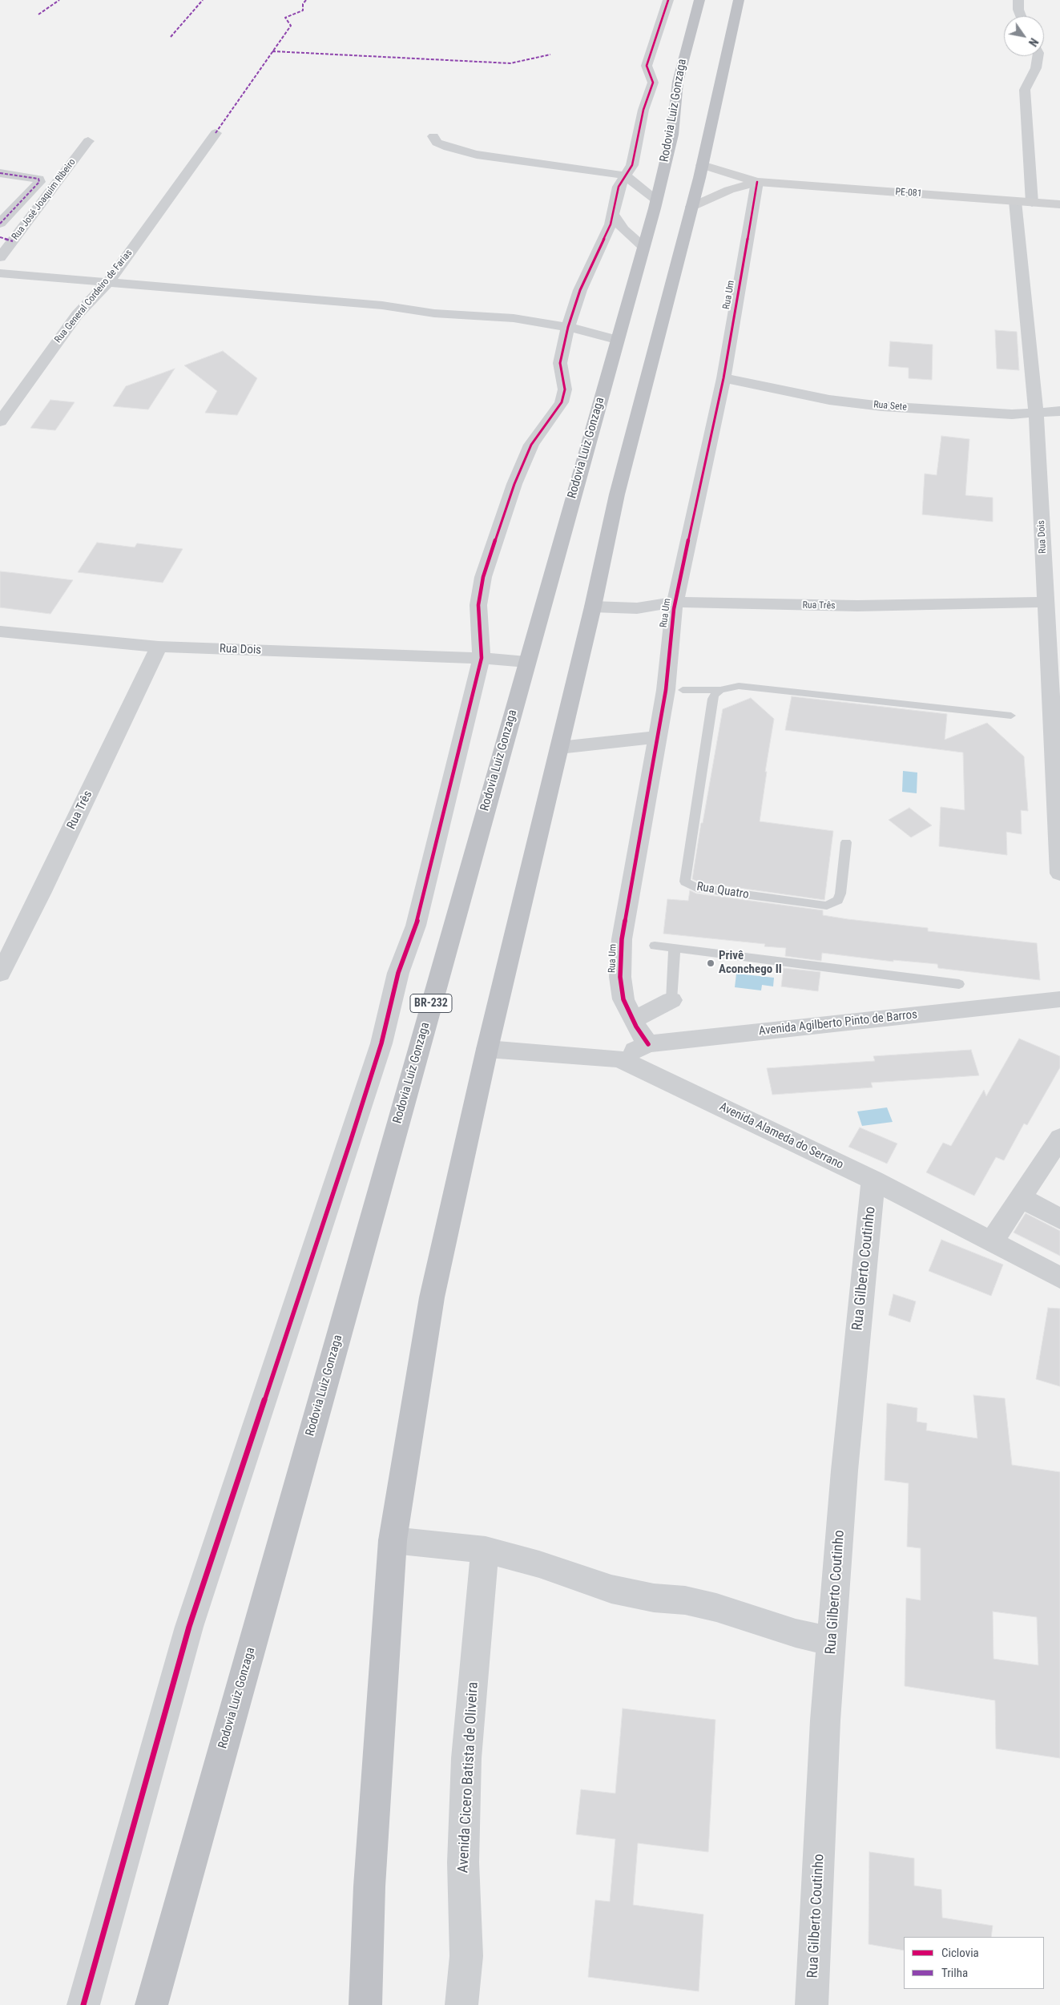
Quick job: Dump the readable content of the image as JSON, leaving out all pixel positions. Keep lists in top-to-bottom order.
{
  "streets": {
    "highway": ["Rodovia Luiz Gonzaga", "BR-232"],
    "street": [
      "PE-081",
      "Rua José Joaquim Ribeiro",
      "Rua Um",
      "Rua General Cordeiro de Farias",
      "Rua Sete",
      "Rua Dois",
      "Rua Três",
      "Avenida Agilberto Pinto de Barros",
      "Avenida Alameda do Serrano",
      "Rua Gilberto Coutinho",
      "Avenida Cicero Batista de Oliveira"
    ],
    "lane": ["Rua Quatro"]
  },
  "crossings": [
    ["Rodovia Luiz Gonzaga", "Rua Dois"],
    ["PE-081", "Rua Um"],
    ["PE-081", "Rua Dois"],
    ["Rua Um", "Rua Sete"],
    ["Rua Um", "Rua Três"],
    ["Rua Um", "Avenida Agilberto Pinto de Barros"],
    ["Rua Sete", "Rua Dois"],
    ["Rua Dois", "Rua Três"],
    ["Avenida Agilberto Pinto de Barros", "Avenida Alameda do Serrano"],
    ["Avenida Alameda do Serrano", "Rua Gilberto Coutinho"]
  ],
  "places": ["Privê Aconchego II"],
  "legend": ["Ciclovia", "Trilha"],
  "north": "bottom right"
}
